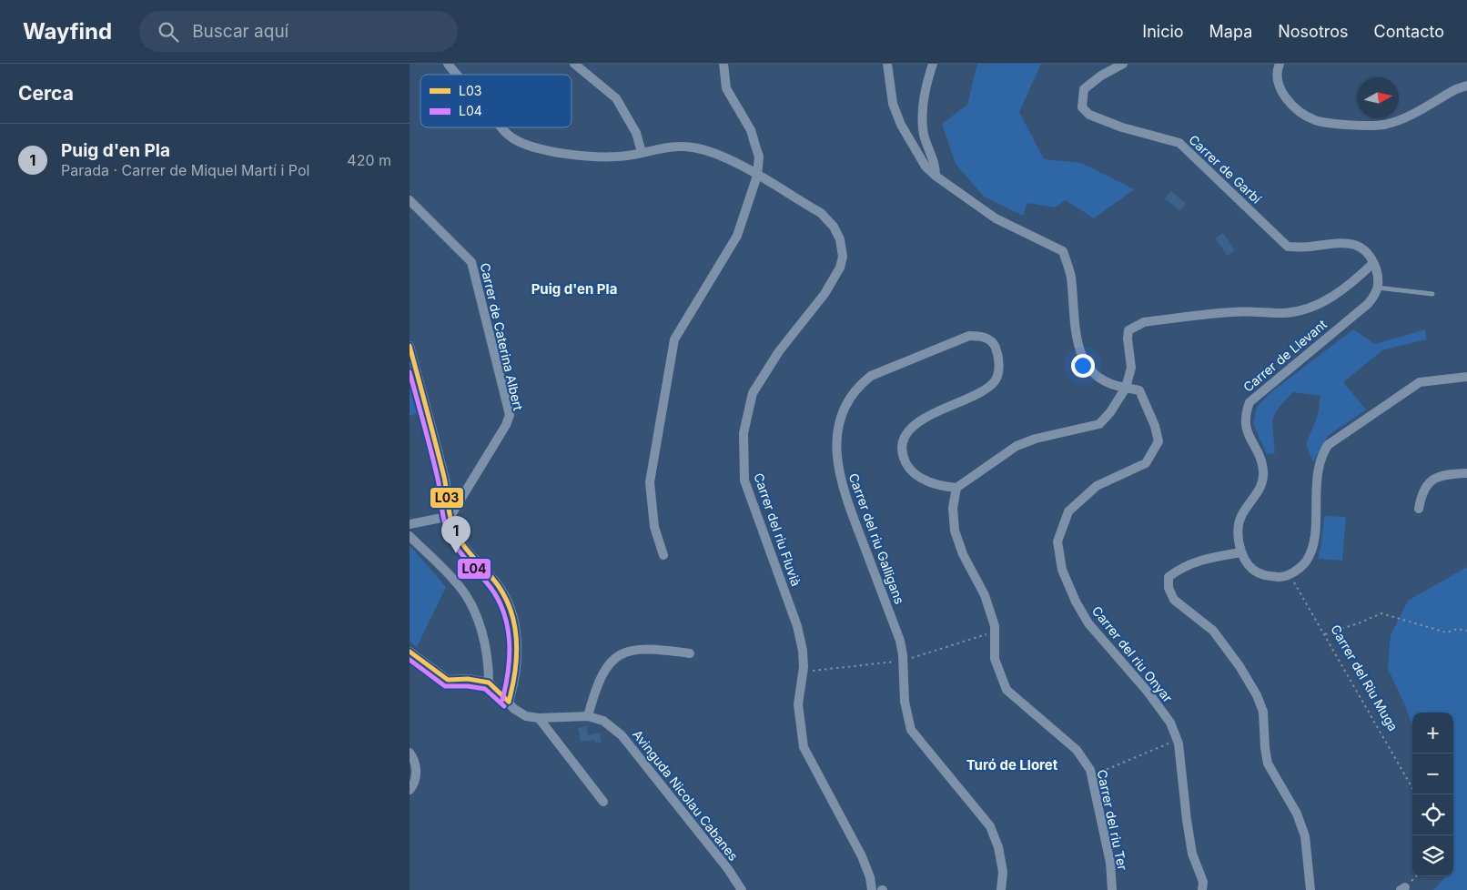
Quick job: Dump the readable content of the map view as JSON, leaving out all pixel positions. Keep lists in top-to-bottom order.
{
  "streets": {
    "street": [
      "Carrer de Garbí",
      "Carrer de Caterina Albert",
      "Carrer de Llevant",
      "Carrer del riu Fluvià",
      "Carrer del riu Galligans",
      "Carrer del riu Onyar",
      "Avinguda Nicolau Cabanes",
      "Carrer del riu Ter"
    ],
    "path": ["Carrer del Riu Muga"]
  },
  "crossings": [
    ["Carrer del riu Galligans", "Carrer del riu Ter"]
  ],
  "districts": ["Puig d'en Pla", "Turó de Lloret"],
  "lines": ["transit line L03", "transit line L04"],
  "legend": ["L03", "L04"],
  "north": "right",
  "page": {
    "header": "Wayfind",
    "search": "Buscar aquí",
    "nav": [
      "Inicio",
      "Mapa",
      "Nosotros",
      "Contacto"
    ],
    "heading": "Cerca",
    "list": [
      {
        "mark": "1",
        "name": "Puig d'en Pla",
        "note": "Parada · Carrer de Miquel Martí i Pol",
        "value": "420 m"
      }
    ],
    "pins": "1",
    "map_buttons": ["+", "−"]
  }
}
